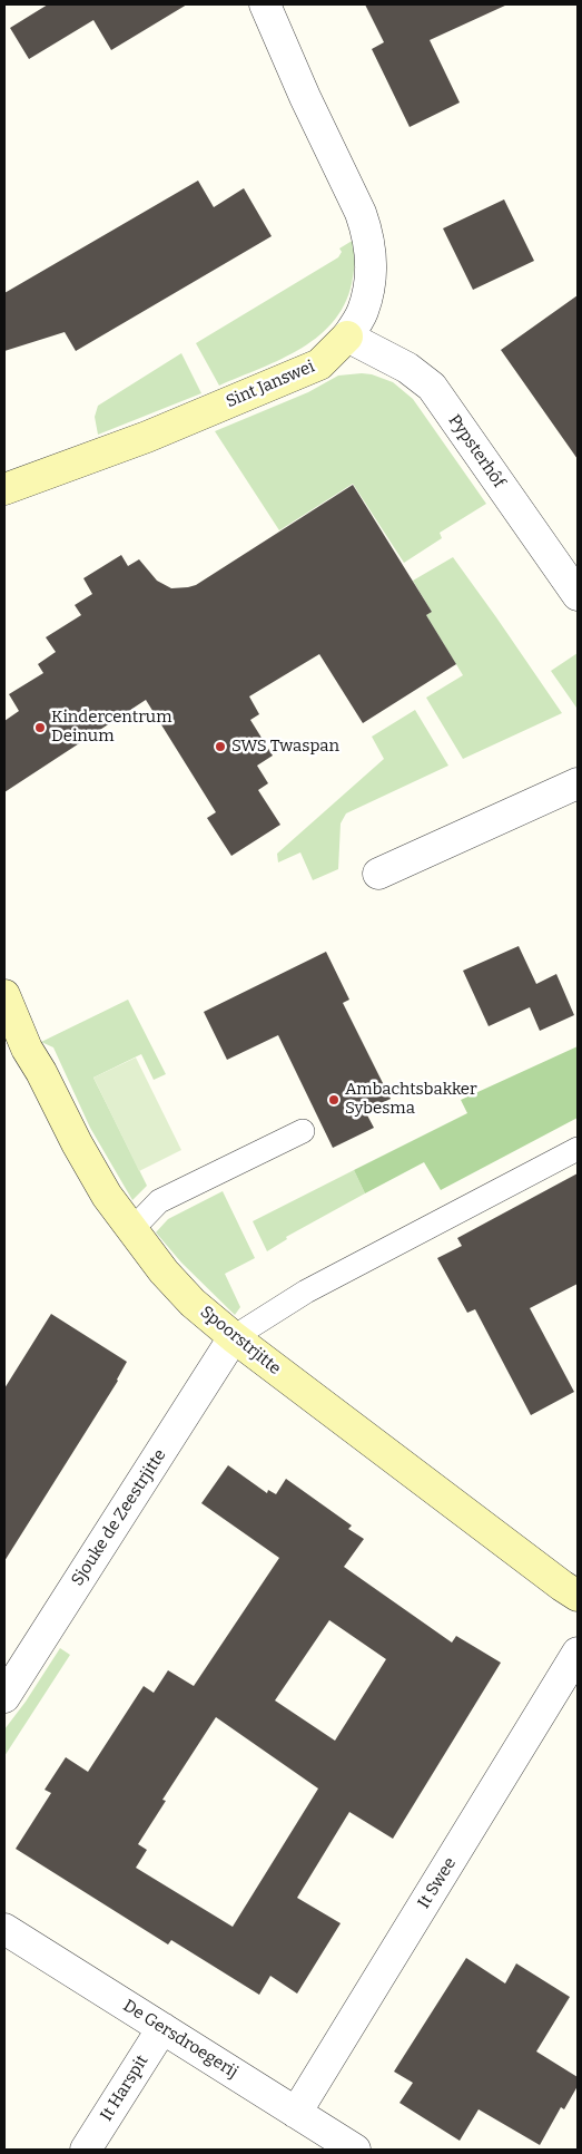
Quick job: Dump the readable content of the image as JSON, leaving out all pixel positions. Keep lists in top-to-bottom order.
{
  "streets": {
    "street": [
      "Sint Janswei",
      "Pypsterhôf",
      "Spoorstrjitte",
      "Sjouke de Zeestrjitte",
      "It Swee",
      "De Gersdroegerij",
      "It Harspit"
    ]
  },
  "crossings": [
    ["Sint Janswei", "Pypsterhôf"],
    ["Spoorstrjitte", "Sjouke de Zeestrjitte"],
    ["It Swee", "De Gersdroegerij"],
    ["De Gersdroegerij", "It Harspit"]
  ],
  "places": ["Kindercentrum Deinum", "SWS Twaspan", "Ambachtsbakker Sybesma"]
}
